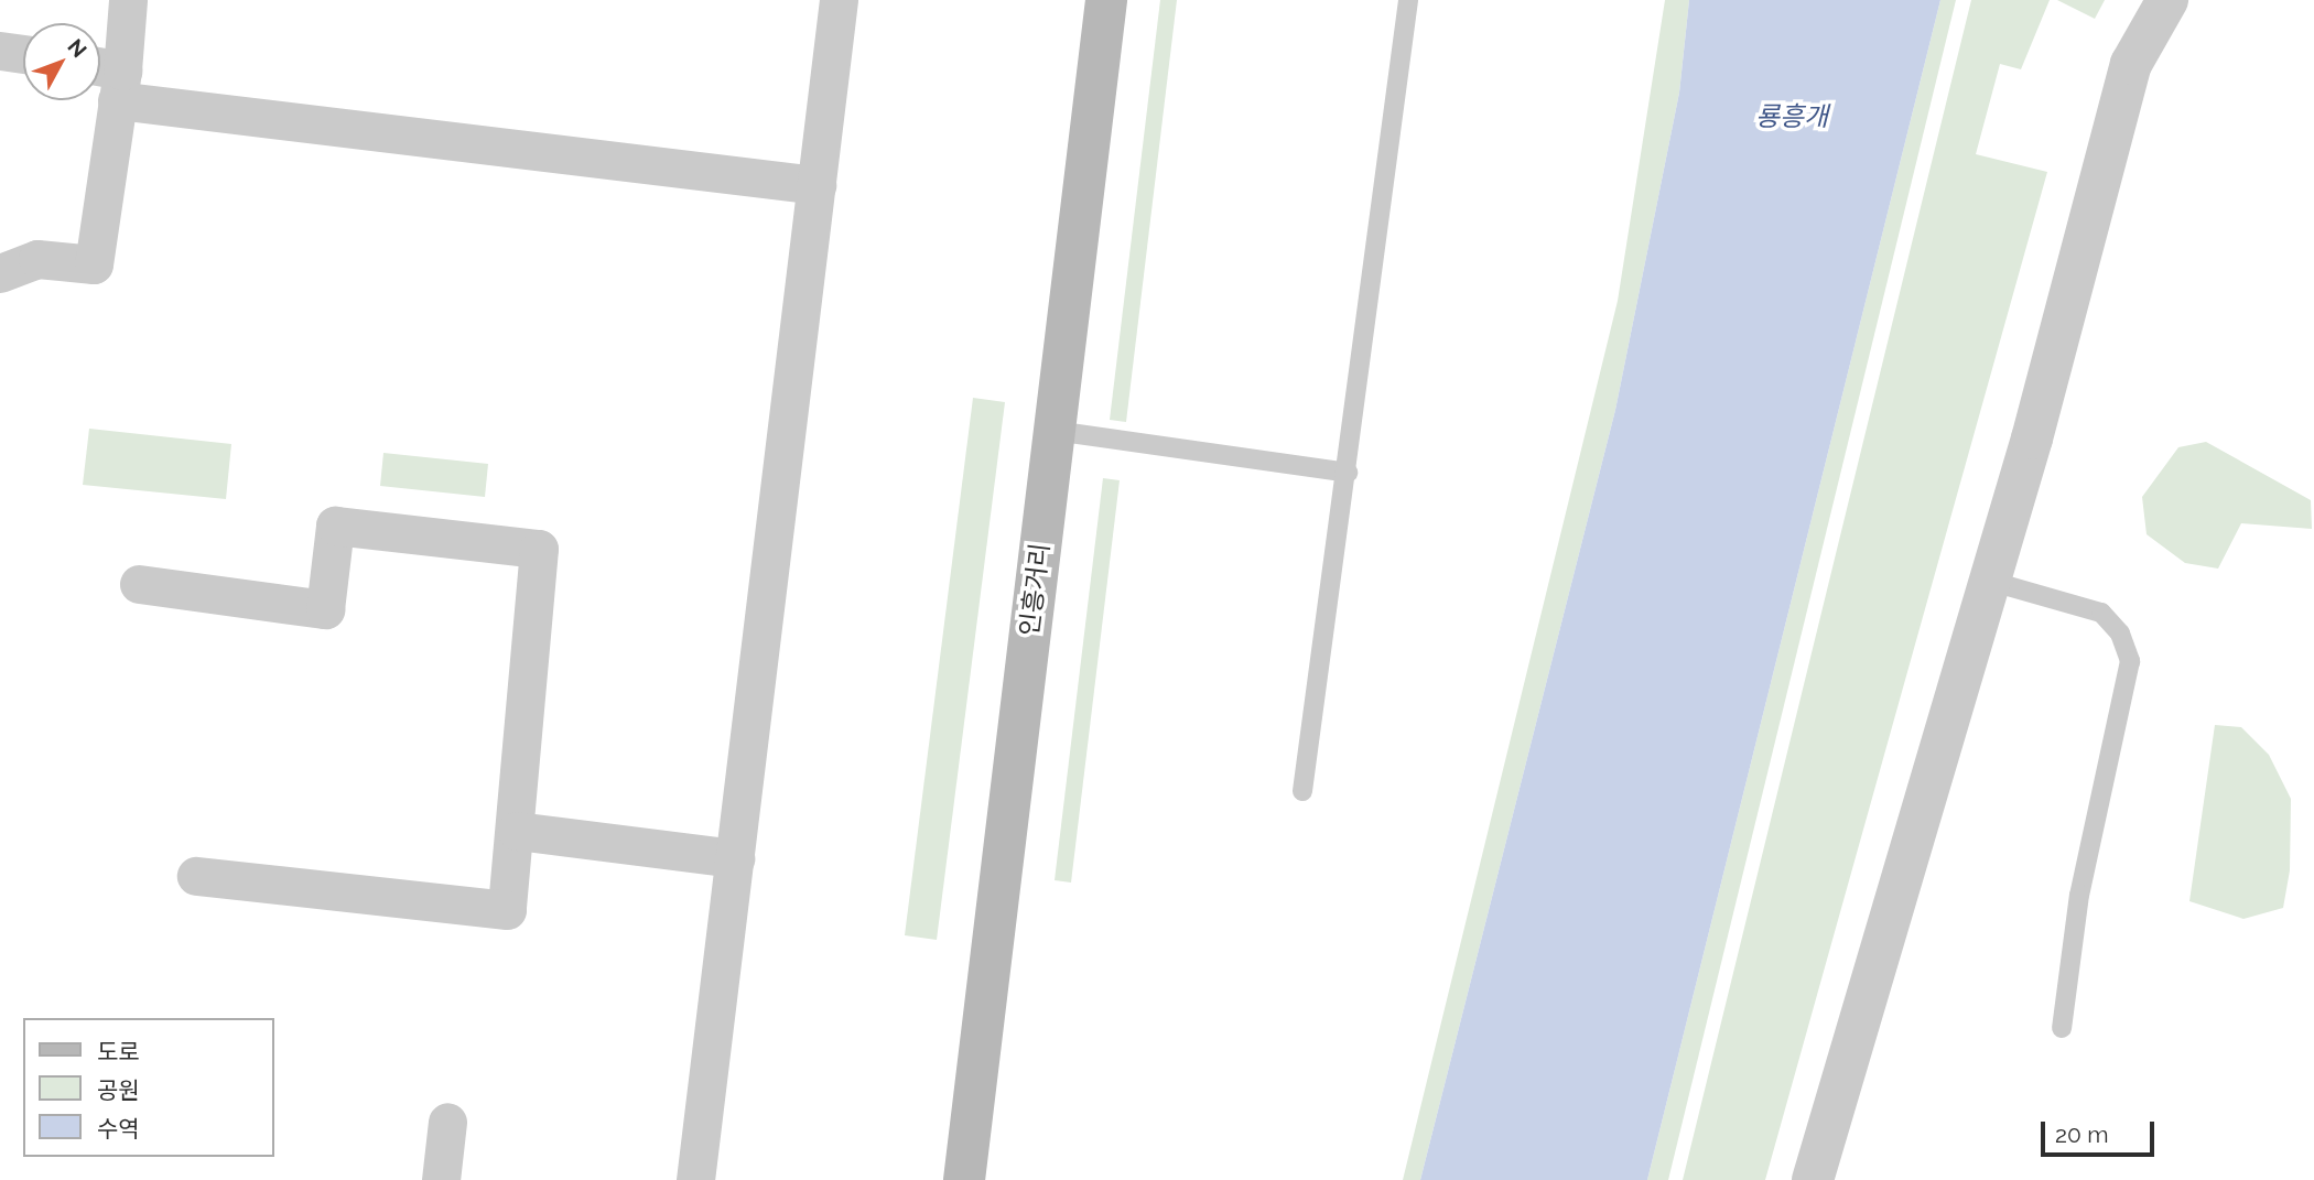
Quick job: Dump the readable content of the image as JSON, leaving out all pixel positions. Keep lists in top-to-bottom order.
{
  "streets": {
    "main road": ["인흥거리"]
  },
  "water": ["룡흥개"],
  "legend": ["도로", "공원", "수역"],
  "scale_bar": "20 m",
  "north": "top right"
}
